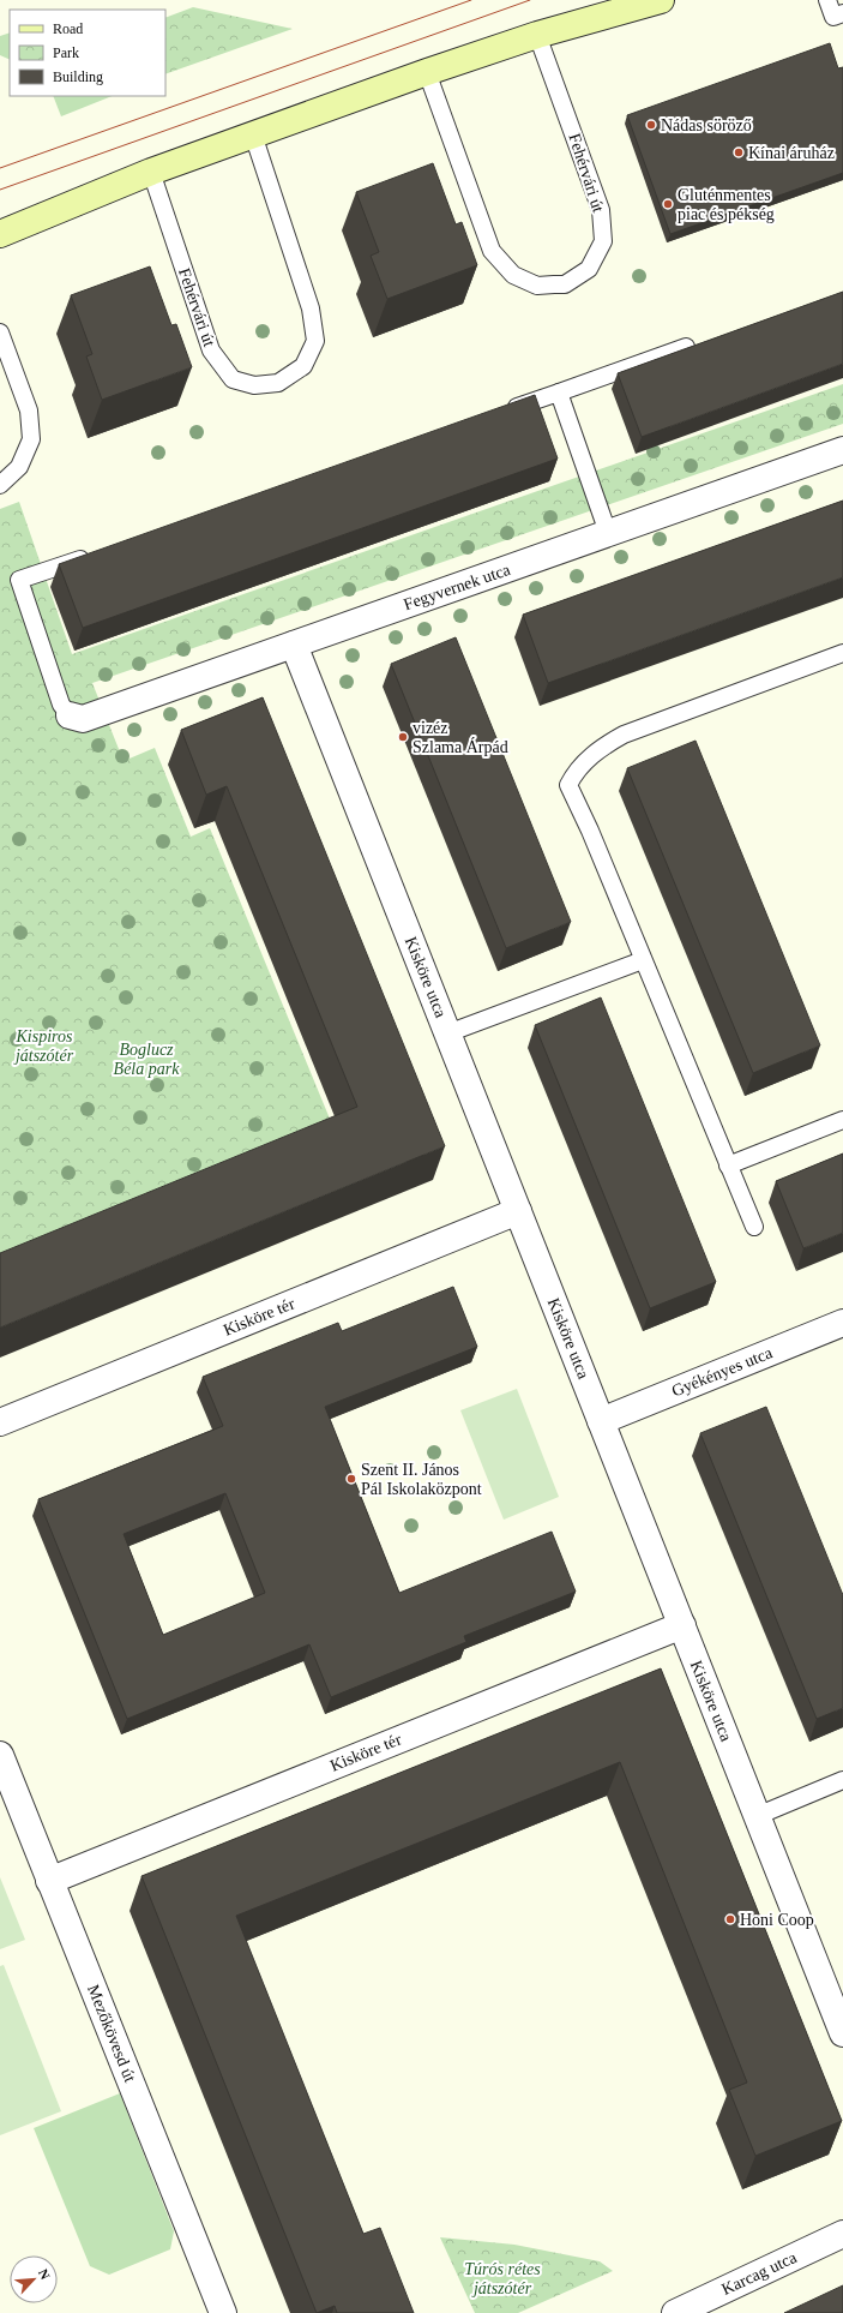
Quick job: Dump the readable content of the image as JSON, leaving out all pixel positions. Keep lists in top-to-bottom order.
{
  "streets": {
    "street": [
      "Fegyvernek utca",
      "Kisköre utca",
      "Kisköre tér",
      "Gyékényes utca",
      "Mezőkövesd út",
      "Karcag utca"
    ],
    "lane": ["Fehérvári út"]
  },
  "crossings": [
    ["Fegyvernek utca", "Kisköre utca"],
    ["Kisköre utca", "Kisköre tér"],
    ["Kisköre utca", "Gyékényes utca"],
    ["Kisköre tér", "Mezőkövesd út"]
  ],
  "parks": ["Kispiros játszótér", "Boglucz Béla park", "Túrós rétes játszótér"],
  "places": [
    "Nádas söröző",
    "Kínai áruház",
    "Gluténmentes piac és pékség",
    "vizéz Szlama Árpád",
    "Szent II. János Pál Iskolaközpont",
    "Honi Coop"
  ],
  "legend": ["Road", "Park", "Building"],
  "north": "top right"
}
